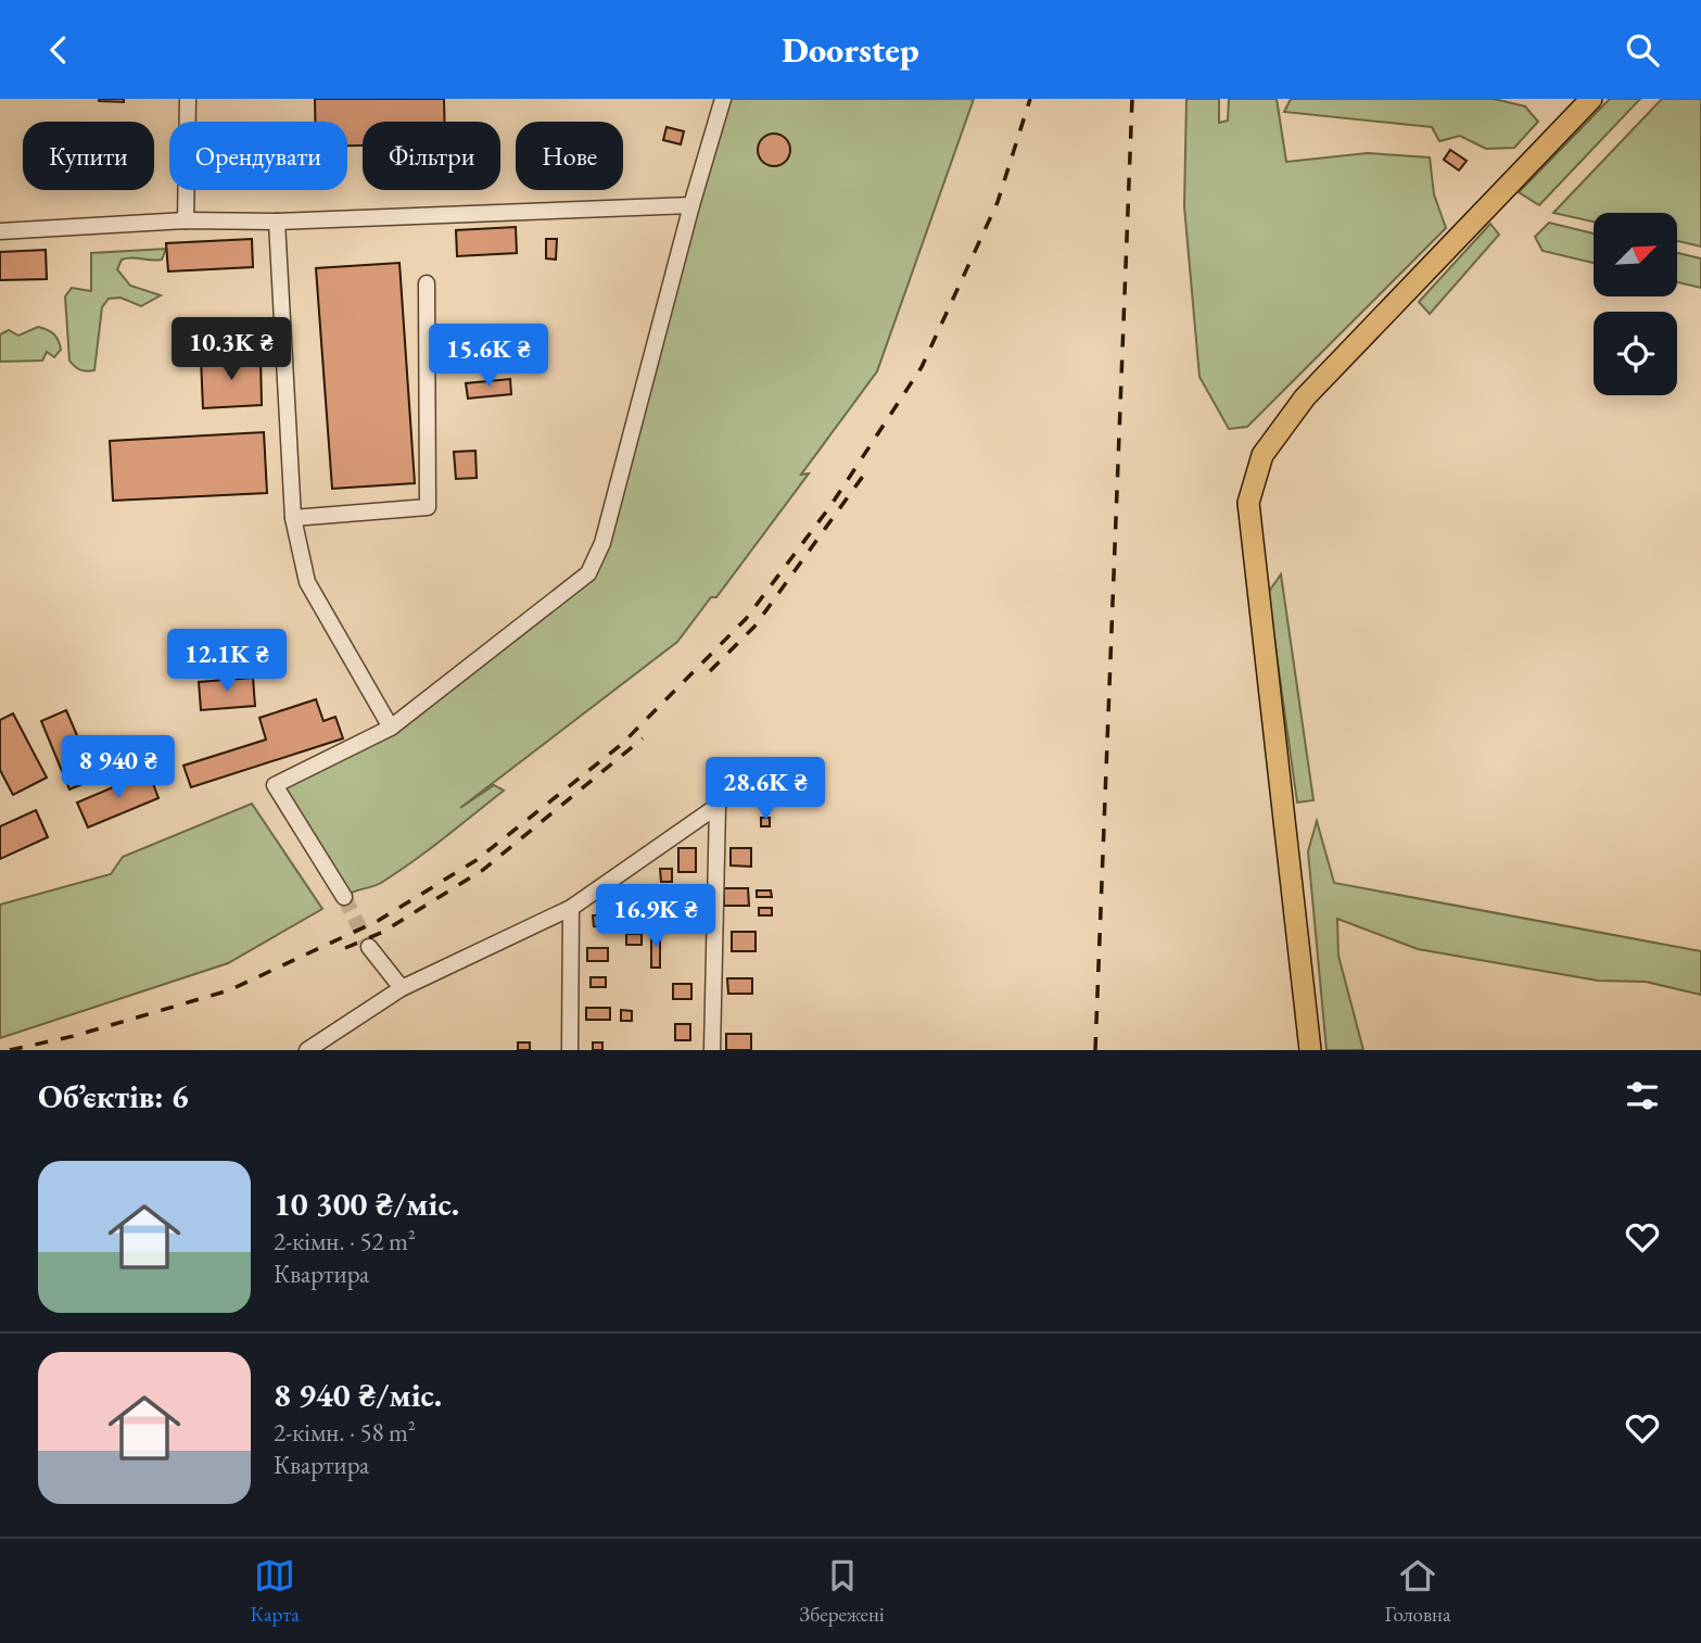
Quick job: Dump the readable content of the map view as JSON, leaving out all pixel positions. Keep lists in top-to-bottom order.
{
  "north": "top right",
  "page": {
    "header": "Doorstep",
    "chip": [
      "Купити",
      "Орендувати",
      "Фільтри",
      "Нове"
    ],
    "price": [
      "10.3K ₴",
      "15.6K ₴",
      "12.1K ₴",
      "8 940 ₴",
      "28.6K ₴",
      "16.9K ₴"
    ],
    "heading": "Об’єктів: 6",
    "list": [
      {
        "name": "10 300 ₴/міс.",
        "note": "2-кімн. · 52 m² · Квартира"
      },
      {
        "name": "8 940 ₴/міс.",
        "note": "2-кімн. · 58 m² · Квартира"
      }
    ],
    "tabs": ["Карта", "Збережені", "Головна"]
  }
}
